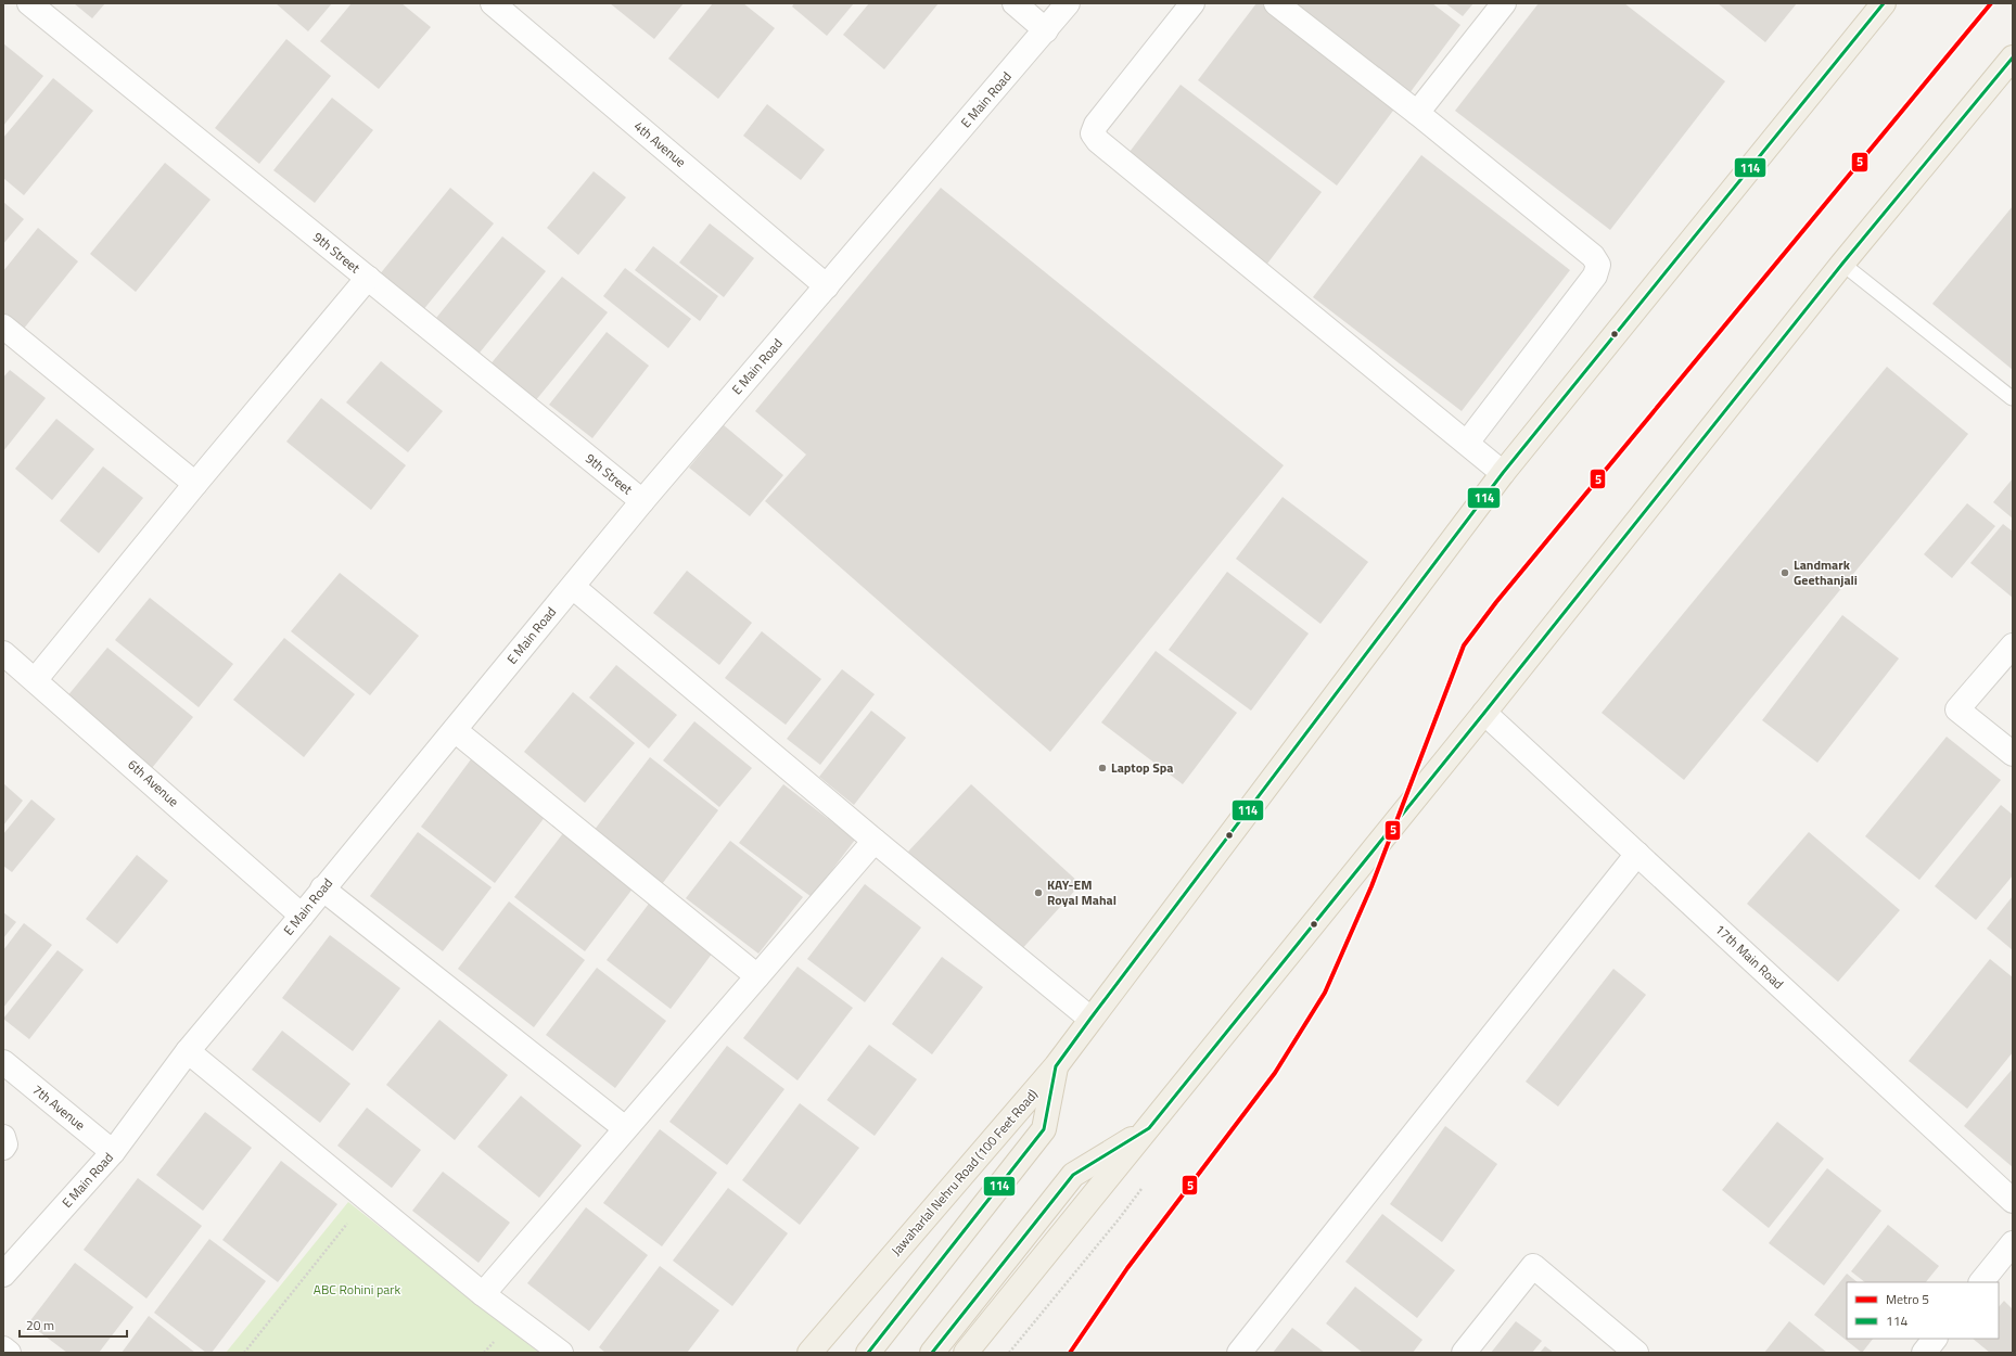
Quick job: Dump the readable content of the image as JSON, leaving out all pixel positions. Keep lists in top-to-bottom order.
{
  "streets": {
    "main road": ["Jawaharlal Nehru Road (100 Feet Road)"],
    "street": [
      "E Main Road",
      "4th Avenue",
      "9th Street",
      "6th Avenue",
      "17th Main Road",
      "7th Avenue"
    ]
  },
  "crossings": [
    ["E Main Road", "4th Avenue"],
    ["E Main Road", "9th Street"],
    ["E Main Road", "6th Avenue"],
    ["E Main Road", "7th Avenue"]
  ],
  "parks": ["ABC Rohini park"],
  "places": ["Landmark Geethanjali", "Laptop Spa", "KAY-EM Royal Mahal"],
  "lines": ["metro line 5", "transit line 114"],
  "legend": ["Metro 5", "114"],
  "scale_bar": "20 m"
}
